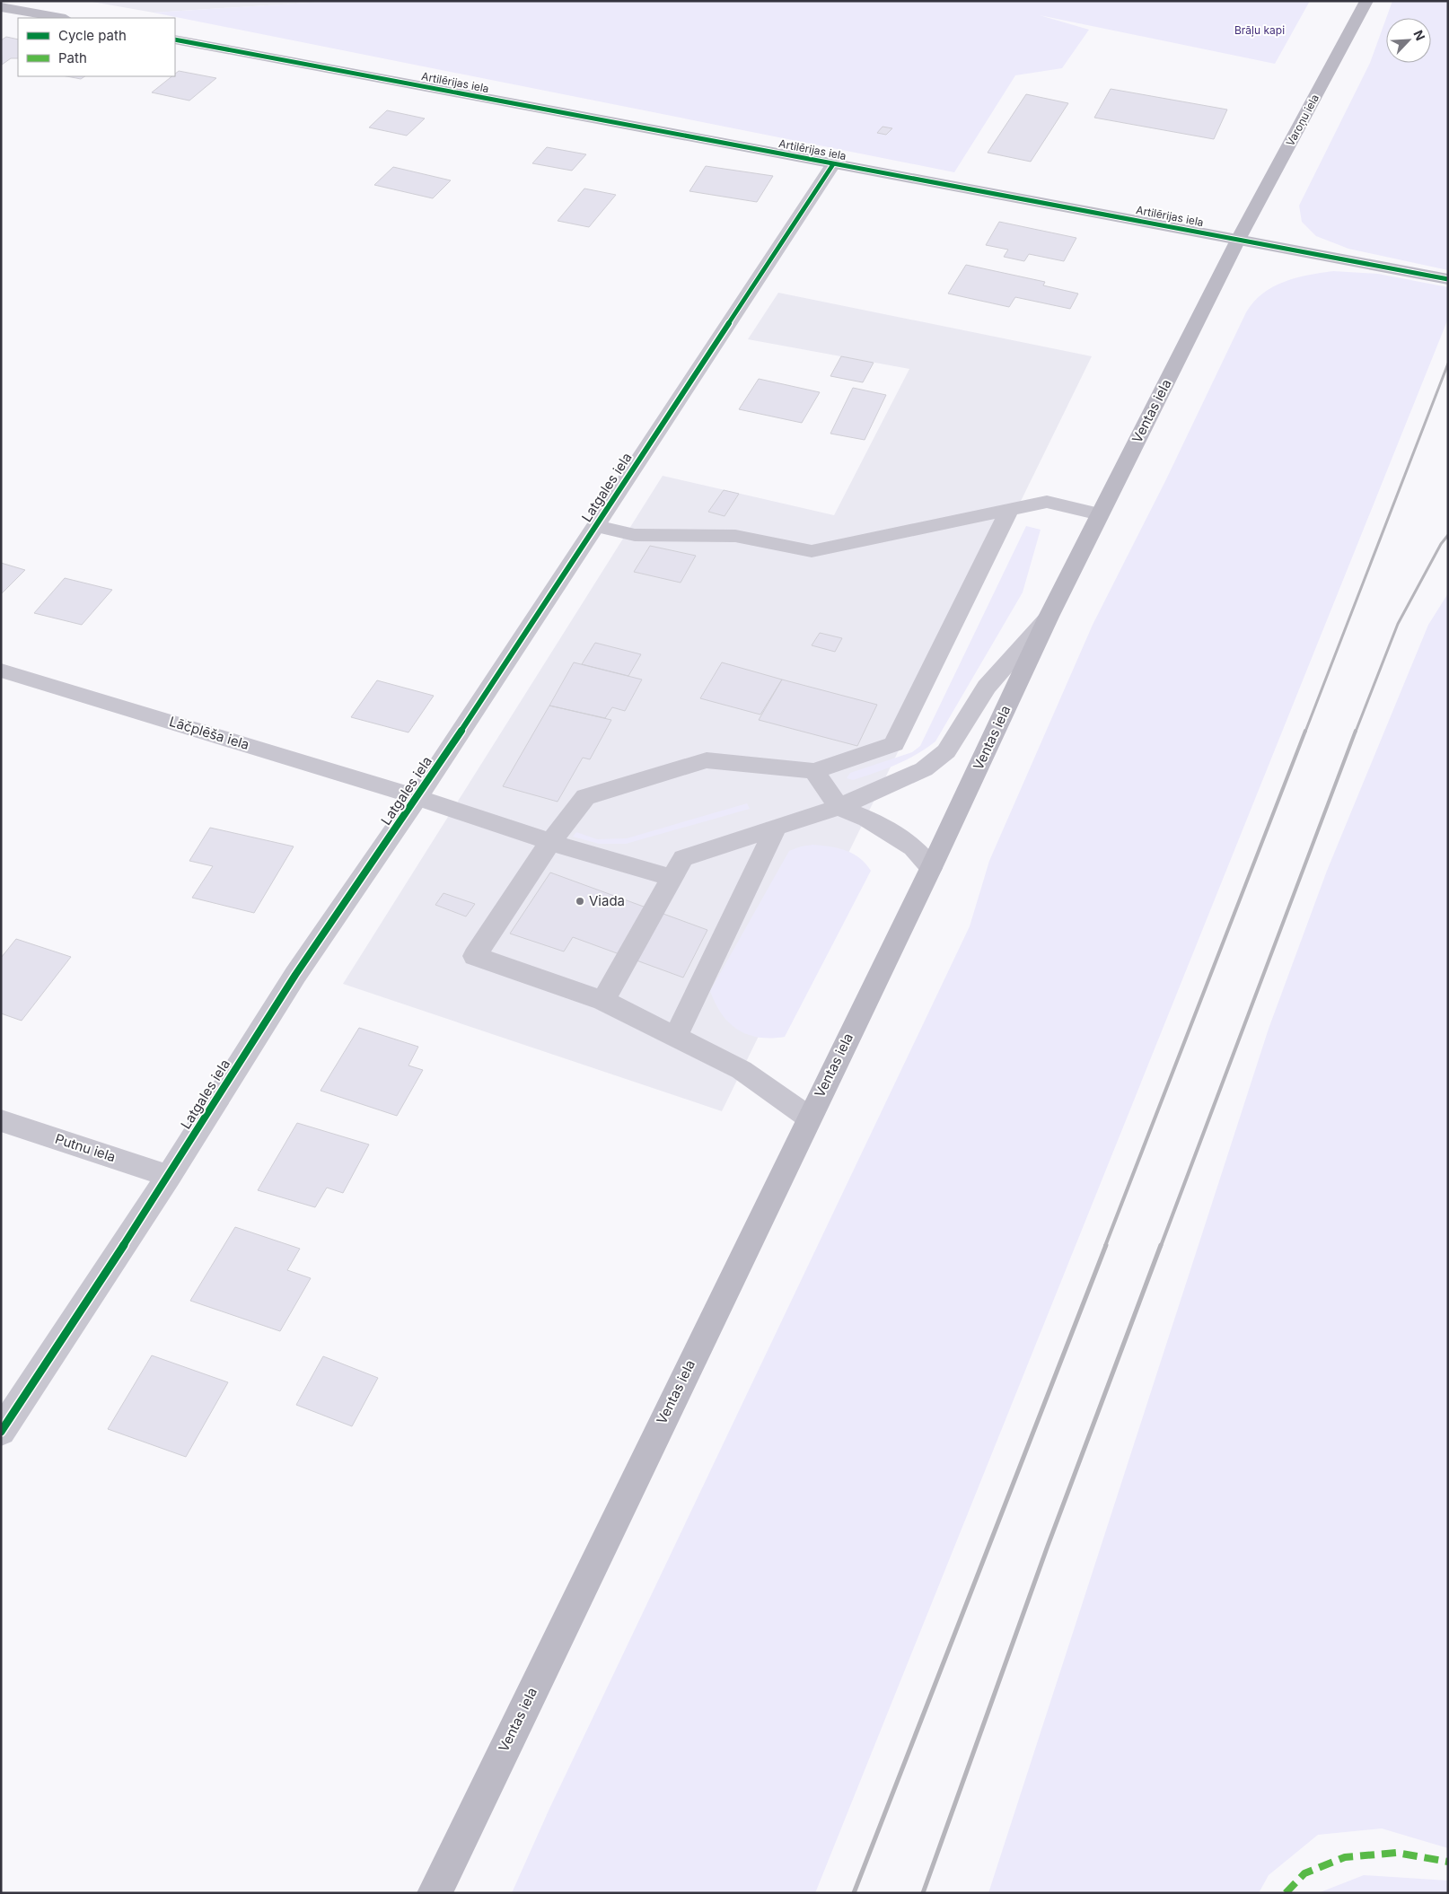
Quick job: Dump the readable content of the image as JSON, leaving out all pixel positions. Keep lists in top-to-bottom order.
{
  "streets": {
    "highway": ["Varoņu iela", "Ventas iela"],
    "street": [
      "Artilērijas iela",
      "Latgales iela",
      "Lāčplēša iela",
      "Putnu iela"
    ]
  },
  "crossings": [
    ["Artilērijas iela", "Varoņu iela"],
    ["Artilērijas iela", "Ventas iela"],
    ["Artilērijas iela", "Latgales iela"],
    ["Varoņu iela", "Ventas iela"],
    ["Latgales iela", "Lāčplēša iela"],
    ["Latgales iela", "Putnu iela"]
  ],
  "parks": ["Brāļu kapi"],
  "places": ["Viada"],
  "legend": ["Cycle path", "Path"],
  "north": "top right"
}
